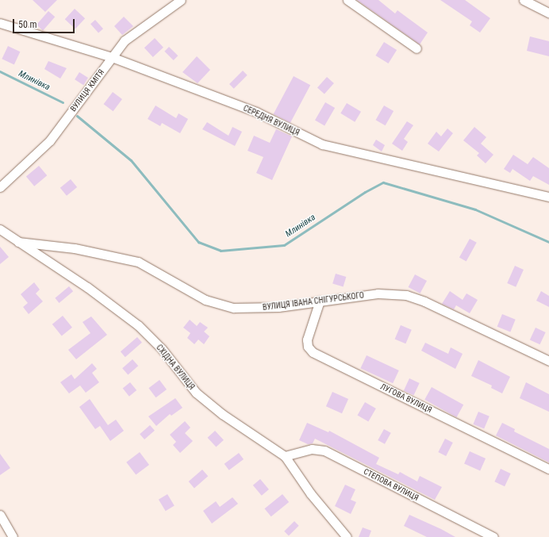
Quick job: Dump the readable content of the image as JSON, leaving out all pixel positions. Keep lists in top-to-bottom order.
{
  "streets": {
    "street": [
      "ВУЛИЦЯ КМІТЯ",
      "СЕРЕДНЯ ВУЛИЦЯ",
      "ВУЛИЦЯ ІВАНА СНІГУРСЬКОГО",
      "СХІДНА ВУЛИЦЯ",
      "ЛУГОВА ВУЛИЦЯ",
      "СТЕПОВА ВУЛИЦЯ"
    ]
  },
  "crossings": [
    ["ВУЛИЦЯ КМІТЯ", "СЕРЕДНЯ ВУЛИЦЯ"],
    ["ВУЛИЦЯ ІВАНА СНІГУРСЬКОГО", "СХІДНА ВУЛИЦЯ"],
    ["ВУЛИЦЯ ІВАНА СНІГУРСЬКОГО", "ЛУГОВА ВУЛИЦЯ"],
    ["СХІДНА ВУЛИЦЯ", "СТЕПОВА ВУЛИЦЯ"]
  ],
  "water": ["Млинівка"],
  "scale_bar": "50 m"
}
